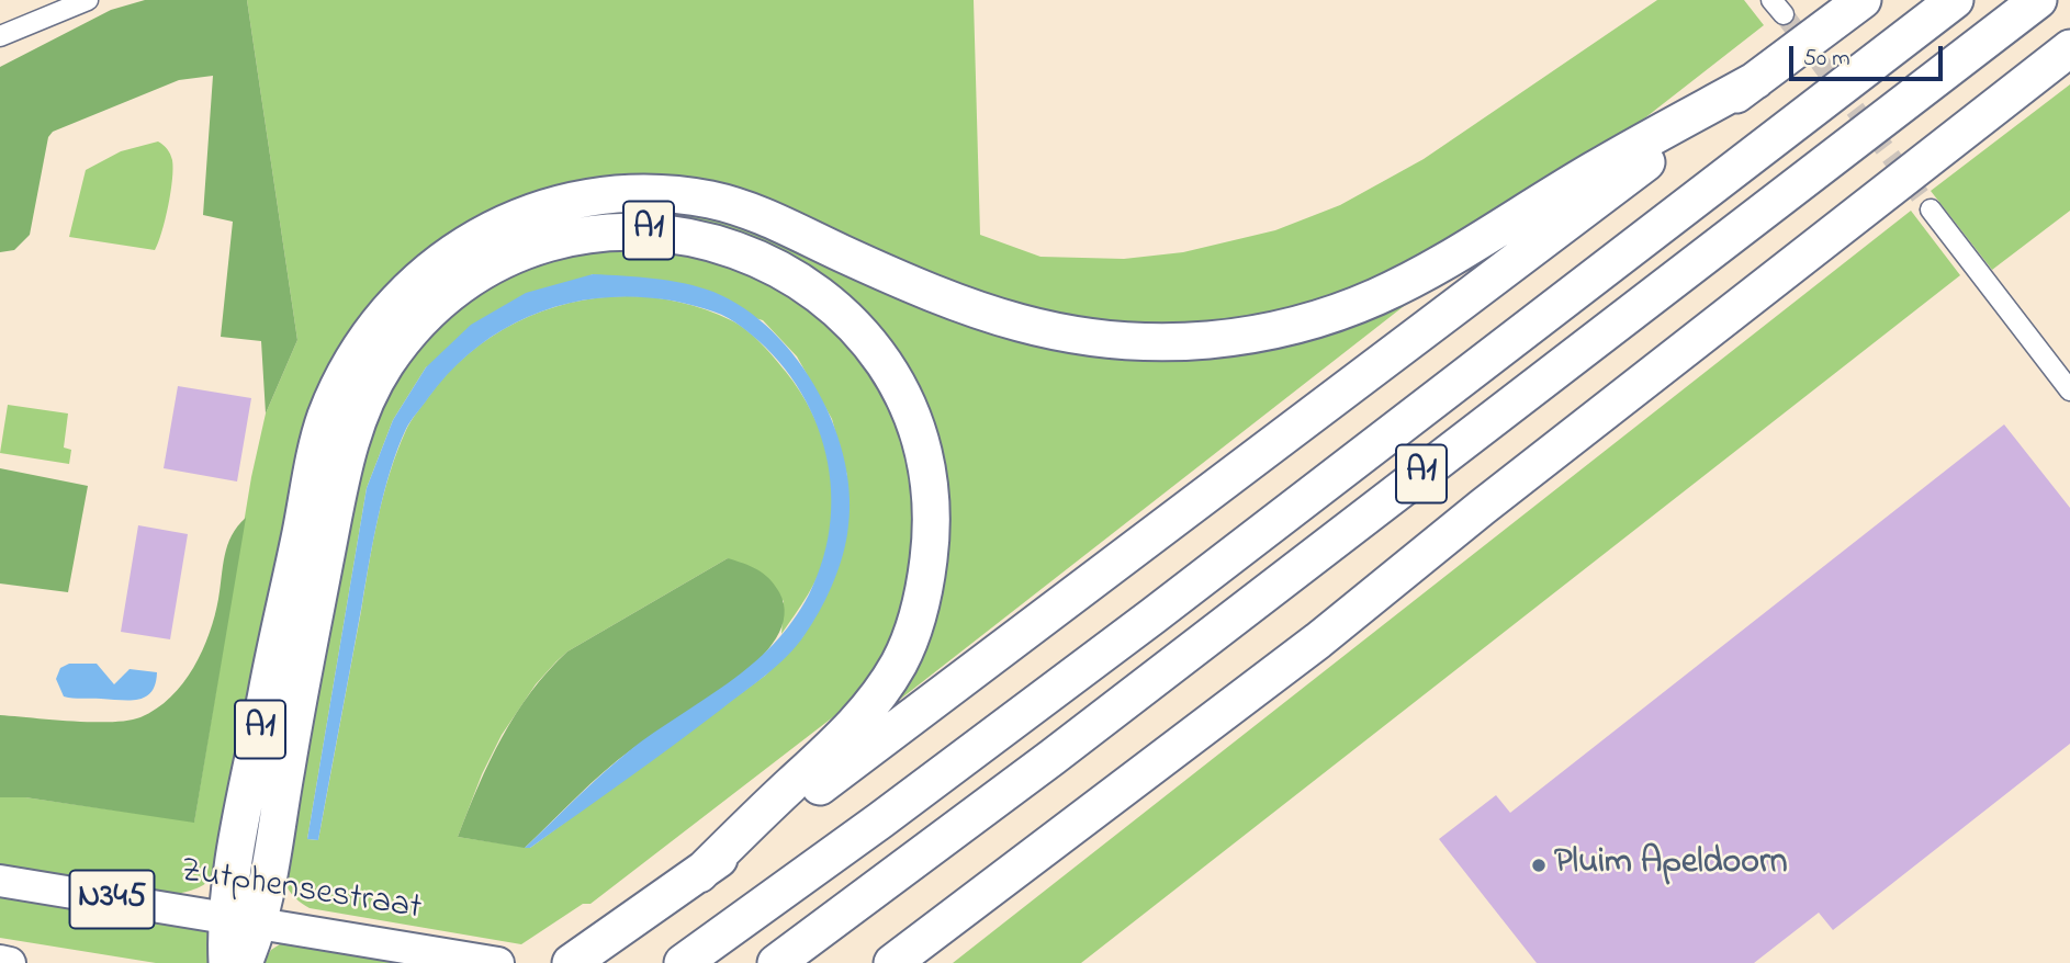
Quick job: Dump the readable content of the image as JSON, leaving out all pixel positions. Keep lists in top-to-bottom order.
{
  "streets": {
    "highway": ["A1"],
    "main road": ["Zutphensestraat", "N345"]
  },
  "crossings": [
    ["A1", "Zutphensestraat"]
  ],
  "places": ["Pluim Apeldoorn"],
  "scale_bar": "50 m"
}
